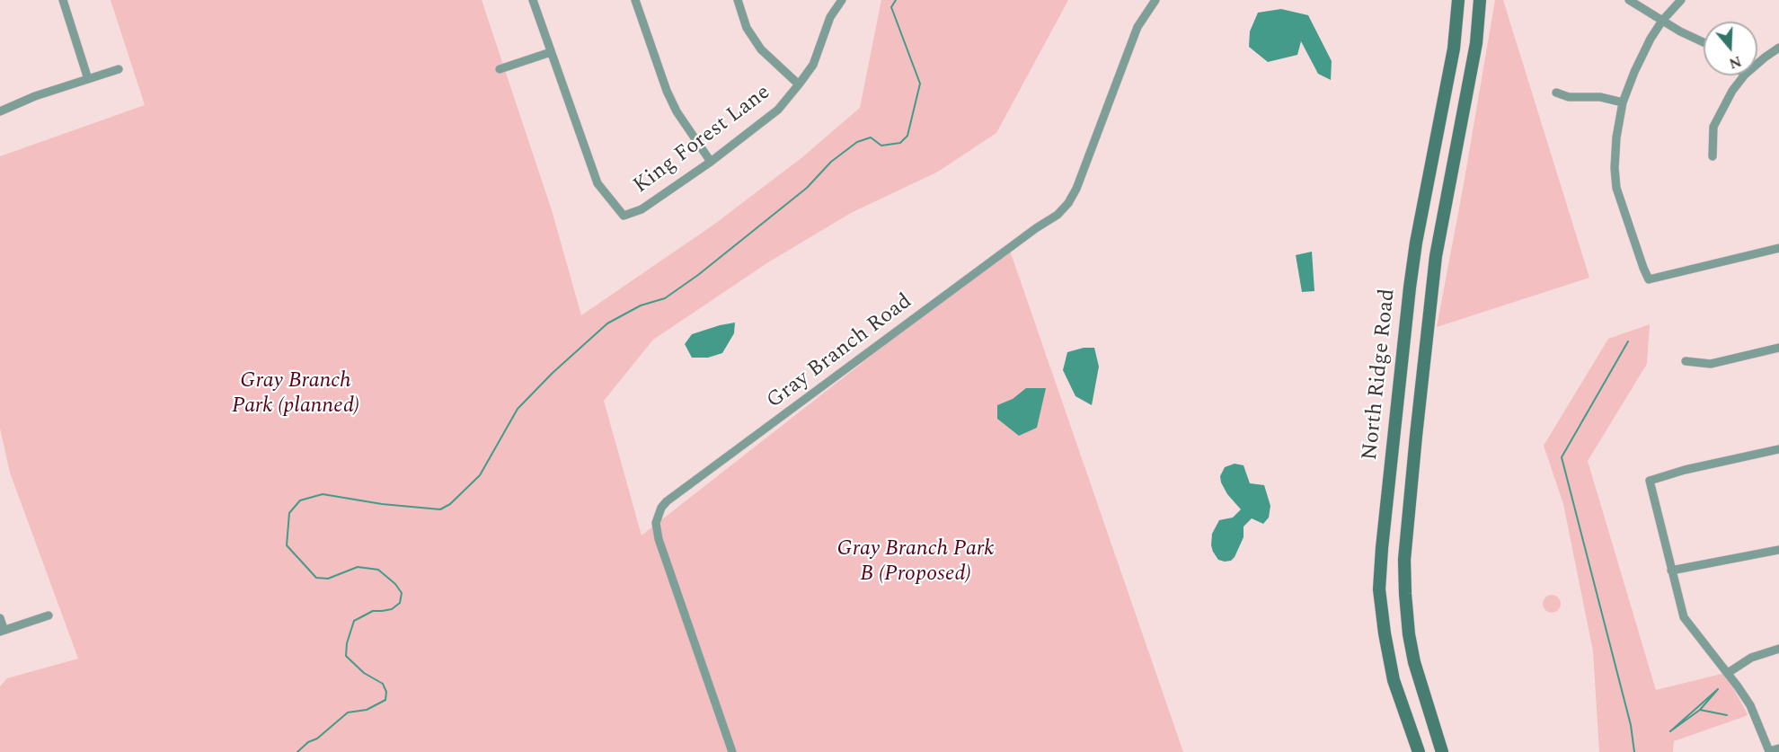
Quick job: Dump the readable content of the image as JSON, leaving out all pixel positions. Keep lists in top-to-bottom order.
{
  "streets": {
    "main road": ["North Ridge Road"],
    "street": ["King Forest Lane", "Gray Branch Road"]
  },
  "parks": ["Gray Branch Park (planned)", "Gray Branch Park B (Proposed)"],
  "north": "bottom"
}
